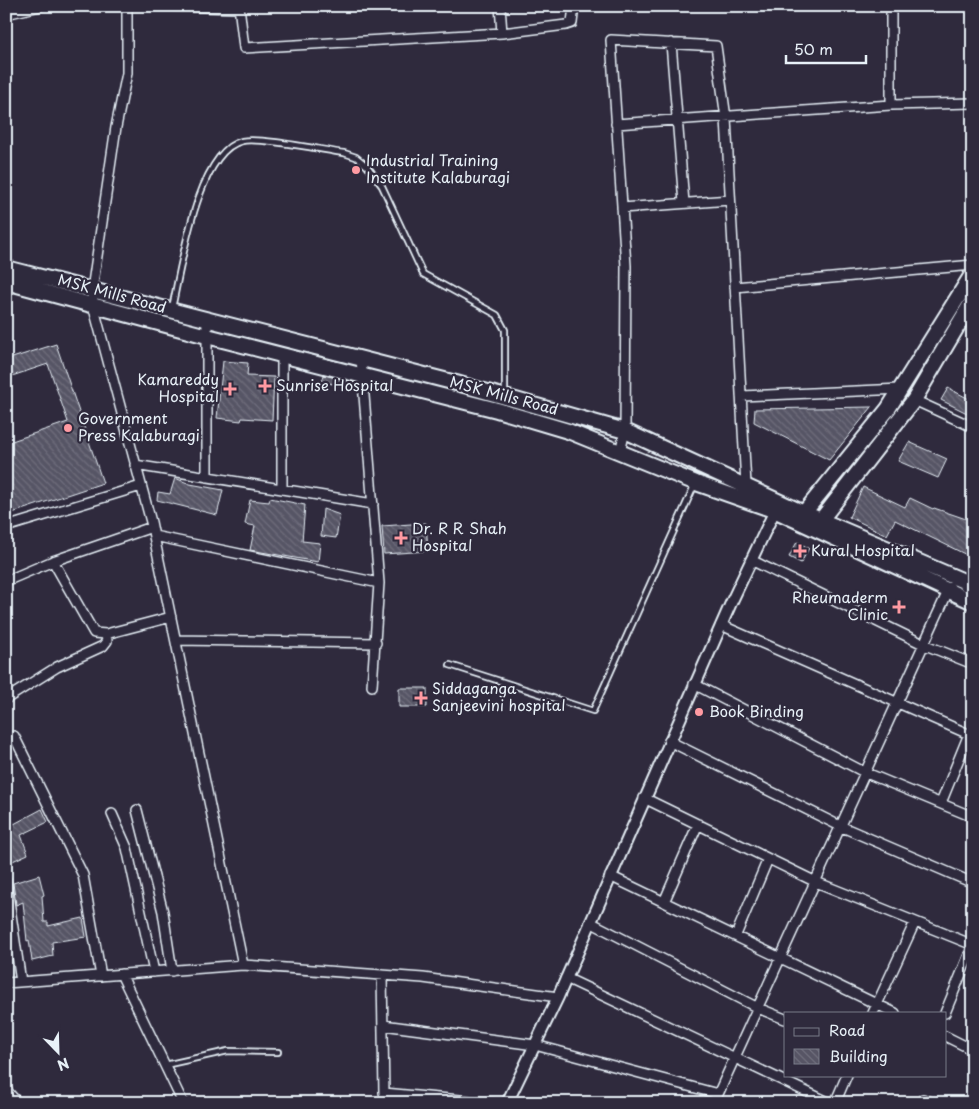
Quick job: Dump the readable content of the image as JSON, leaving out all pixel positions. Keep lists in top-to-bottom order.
{
  "streets": {
    "main road": ["MSK Mills Road"]
  },
  "places": {
    "other": ["Industrial Training Institute Kalaburagi", "Government Press Kalaburagi", "Book Binding"],
    "health": [
      "Sunrise Hospital",
      "Kamareddy Hospital",
      "Dr. R R Shah Hospital",
      "Kural Hospital",
      "Rheumaderm Clinic",
      "Siddaganga Sanjeevini hospital"
    ]
  },
  "legend": ["Road", "Building"],
  "scale_bar": "50 m",
  "north": "bottom right"
}
